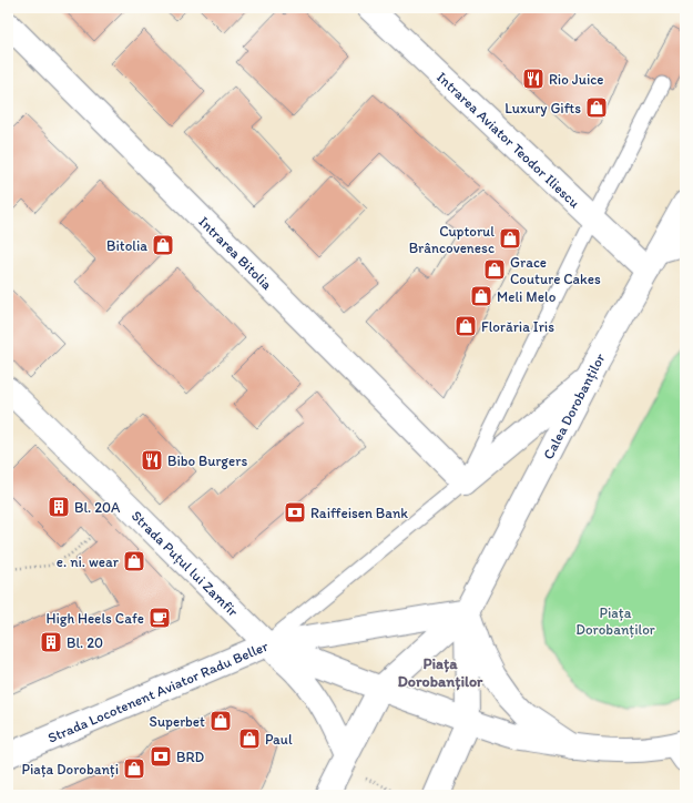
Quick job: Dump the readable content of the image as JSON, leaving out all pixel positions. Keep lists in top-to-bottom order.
{
  "streets": {
    "street": [
      "Intrarea Aviator Teodor Iliescu",
      "Intrarea Bitolia",
      "Calea Dorobanților",
      "Strada Puțul lui Zamfir",
      "Strada Locotenent Aviator Radu Beller"
    ]
  },
  "crossings": [
    ["Intrarea Aviator Teodor Iliescu", "Calea Dorobanților"],
    ["Intrarea Bitolia", "Strada Locotenent Aviator Radu Beller"],
    ["Calea Dorobanților", "Strada Puțul lui Zamfir"],
    ["Calea Dorobanților", "Strada Locotenent Aviator Radu Beller"],
    ["Strada Puțul lui Zamfir", "Strada Locotenent Aviator Radu Beller"]
  ],
  "districts": ["Piața Dorobanților"],
  "parks": ["Piața Dorobanților"],
  "places": {
    "restaurant": ["Rio Juice", "Bibo Burgers"],
    "shop": [
      "Luxury Gifts",
      "Cuptorul Brâncovenesc",
      "Bitolia",
      "Grace Couture Cakes",
      "Meli Melo",
      "Florăria Iris",
      "e. ni. wear",
      "Superbet",
      "Paul",
      "Piața Dorobanți"
    ],
    "building": ["Bl. 20A", "Bl. 20"],
    "bank": ["Raiffeisen Bank", "BRD"],
    "cafe": ["High Heels Cafe"]
  }
}
